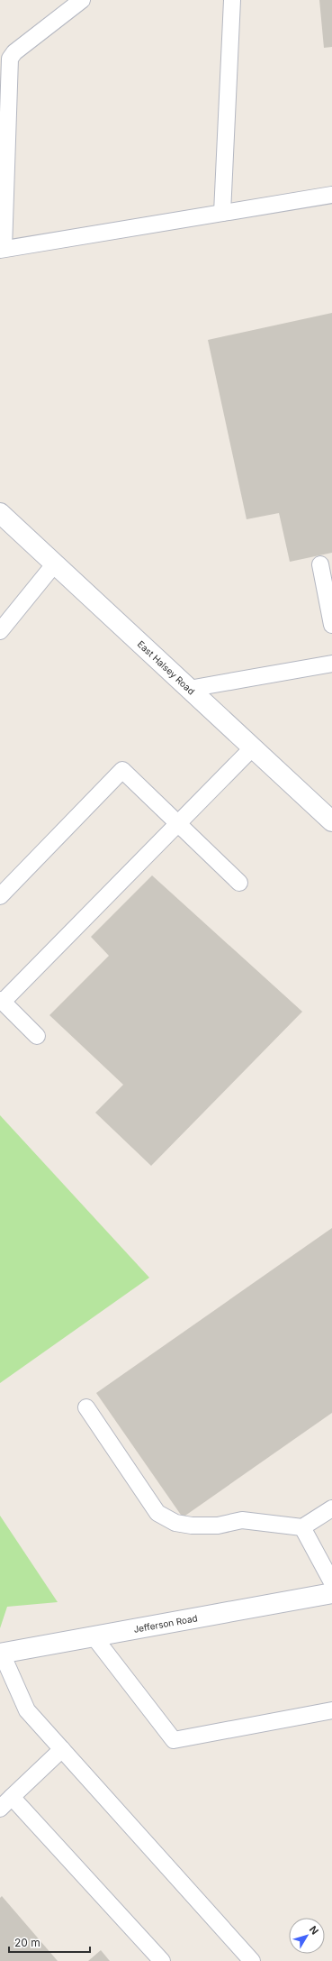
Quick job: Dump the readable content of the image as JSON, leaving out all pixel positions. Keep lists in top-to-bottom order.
{
  "streets": {
    "main road": ["East Halsey Road", "Jefferson Road"]
  },
  "scale_bar": "20 m",
  "north": "top right"
}
